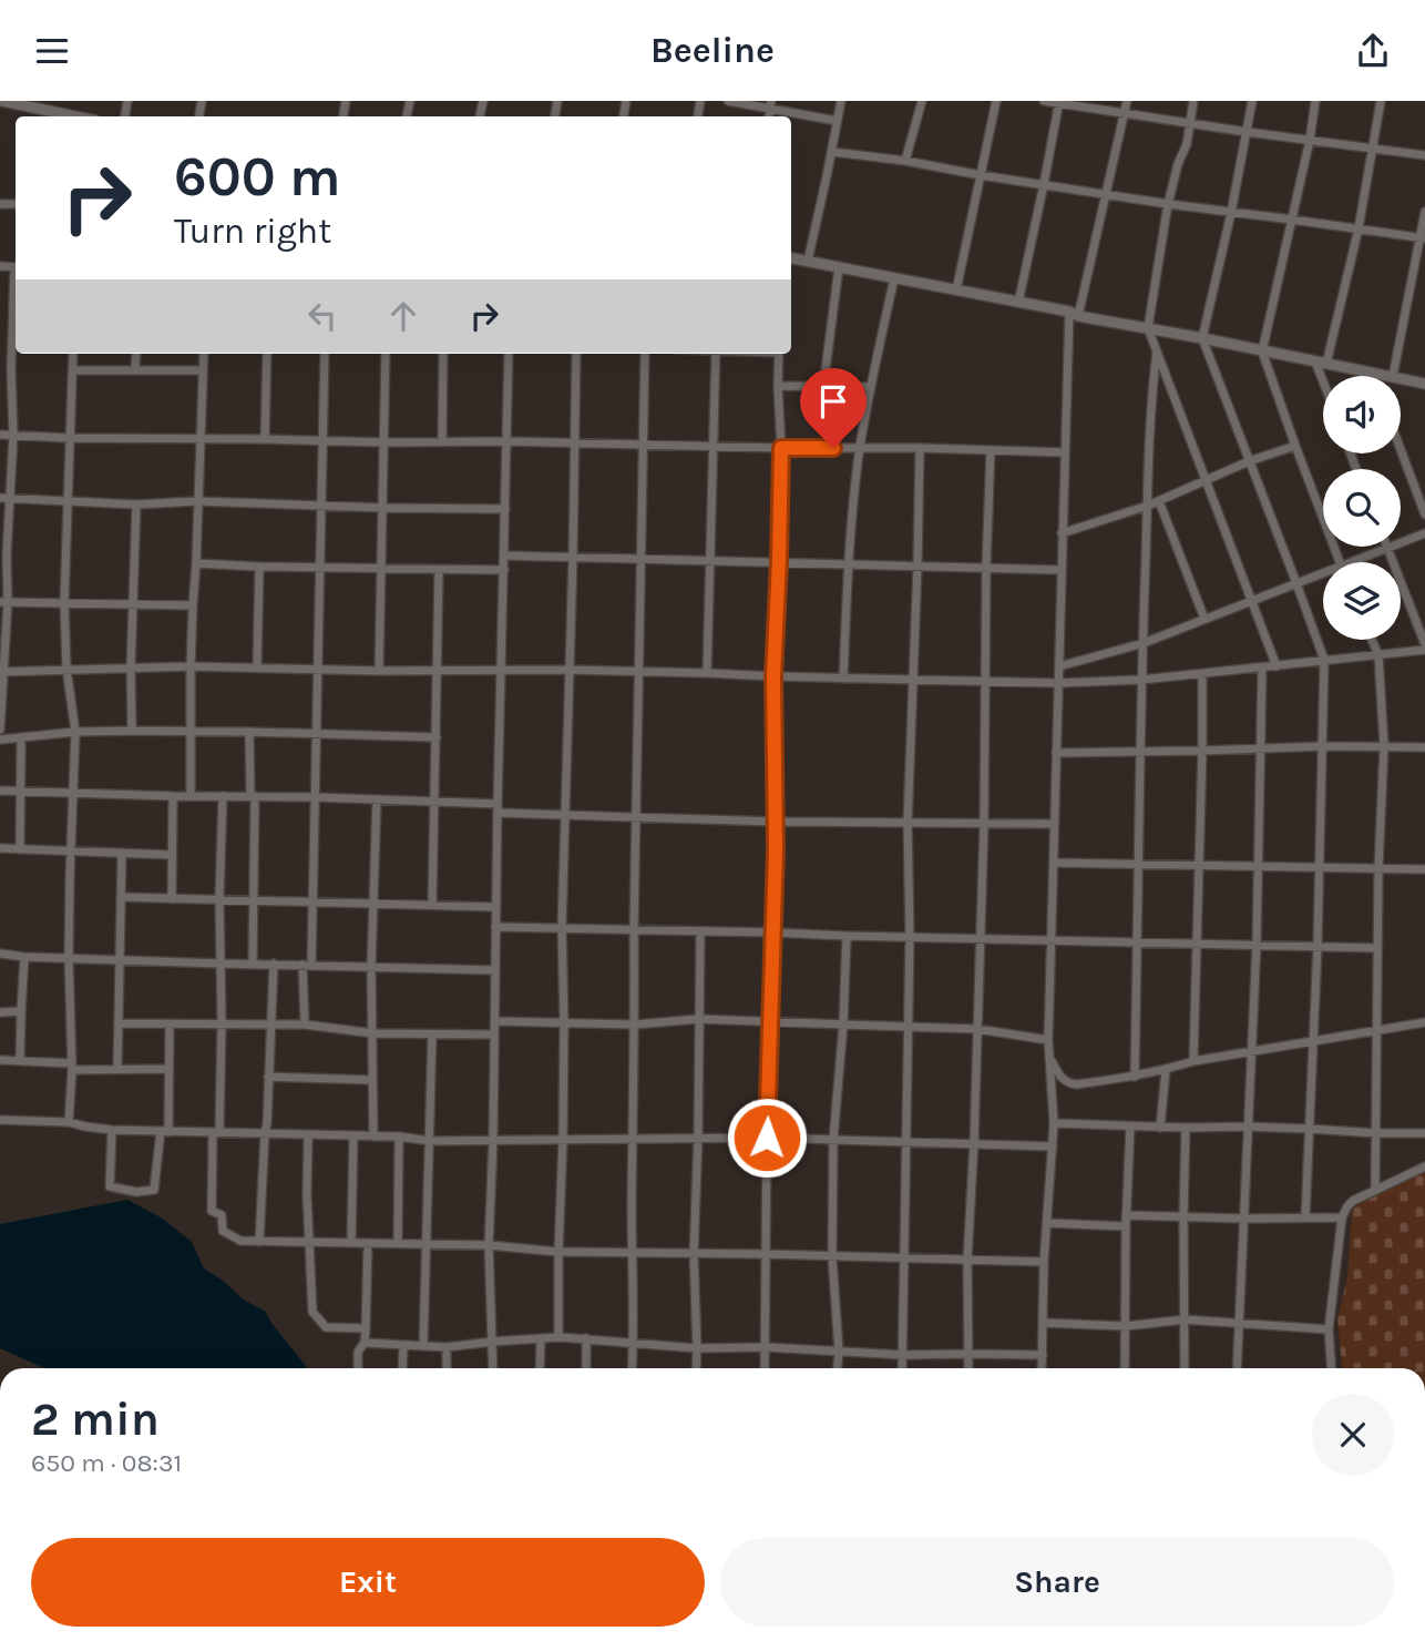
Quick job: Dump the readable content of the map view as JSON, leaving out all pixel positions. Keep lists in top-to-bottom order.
{
  "page": {
    "header": "Beeline",
    "turn": ["600 m", "Turn right"],
    "heading": ["2 min", "650 m · 08:31"],
    "buttons": ["Exit", "Share"]
  }
}
